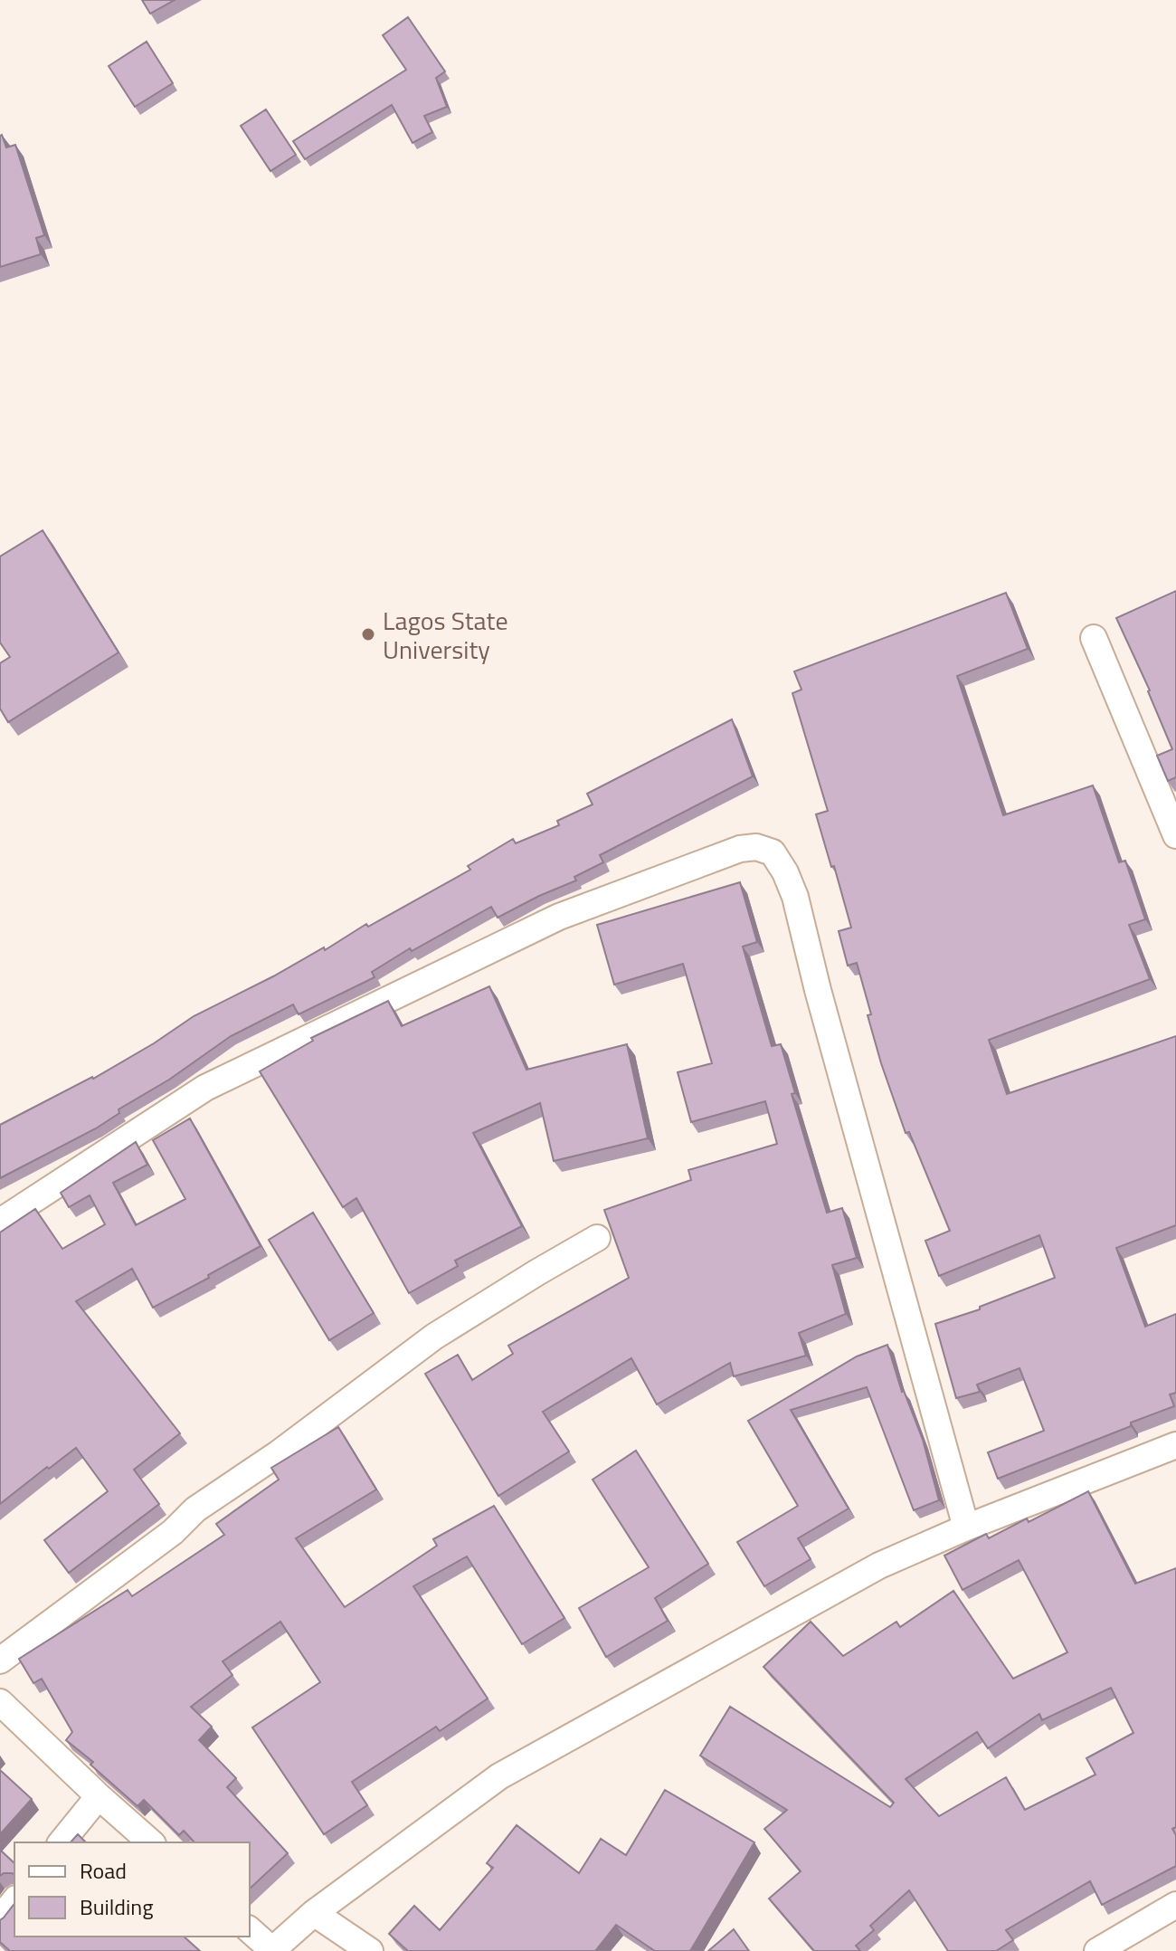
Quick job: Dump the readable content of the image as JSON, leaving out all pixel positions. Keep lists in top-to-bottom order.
{
  "places": ["Lagos State University"],
  "legend": ["Road", "Building"]
}
